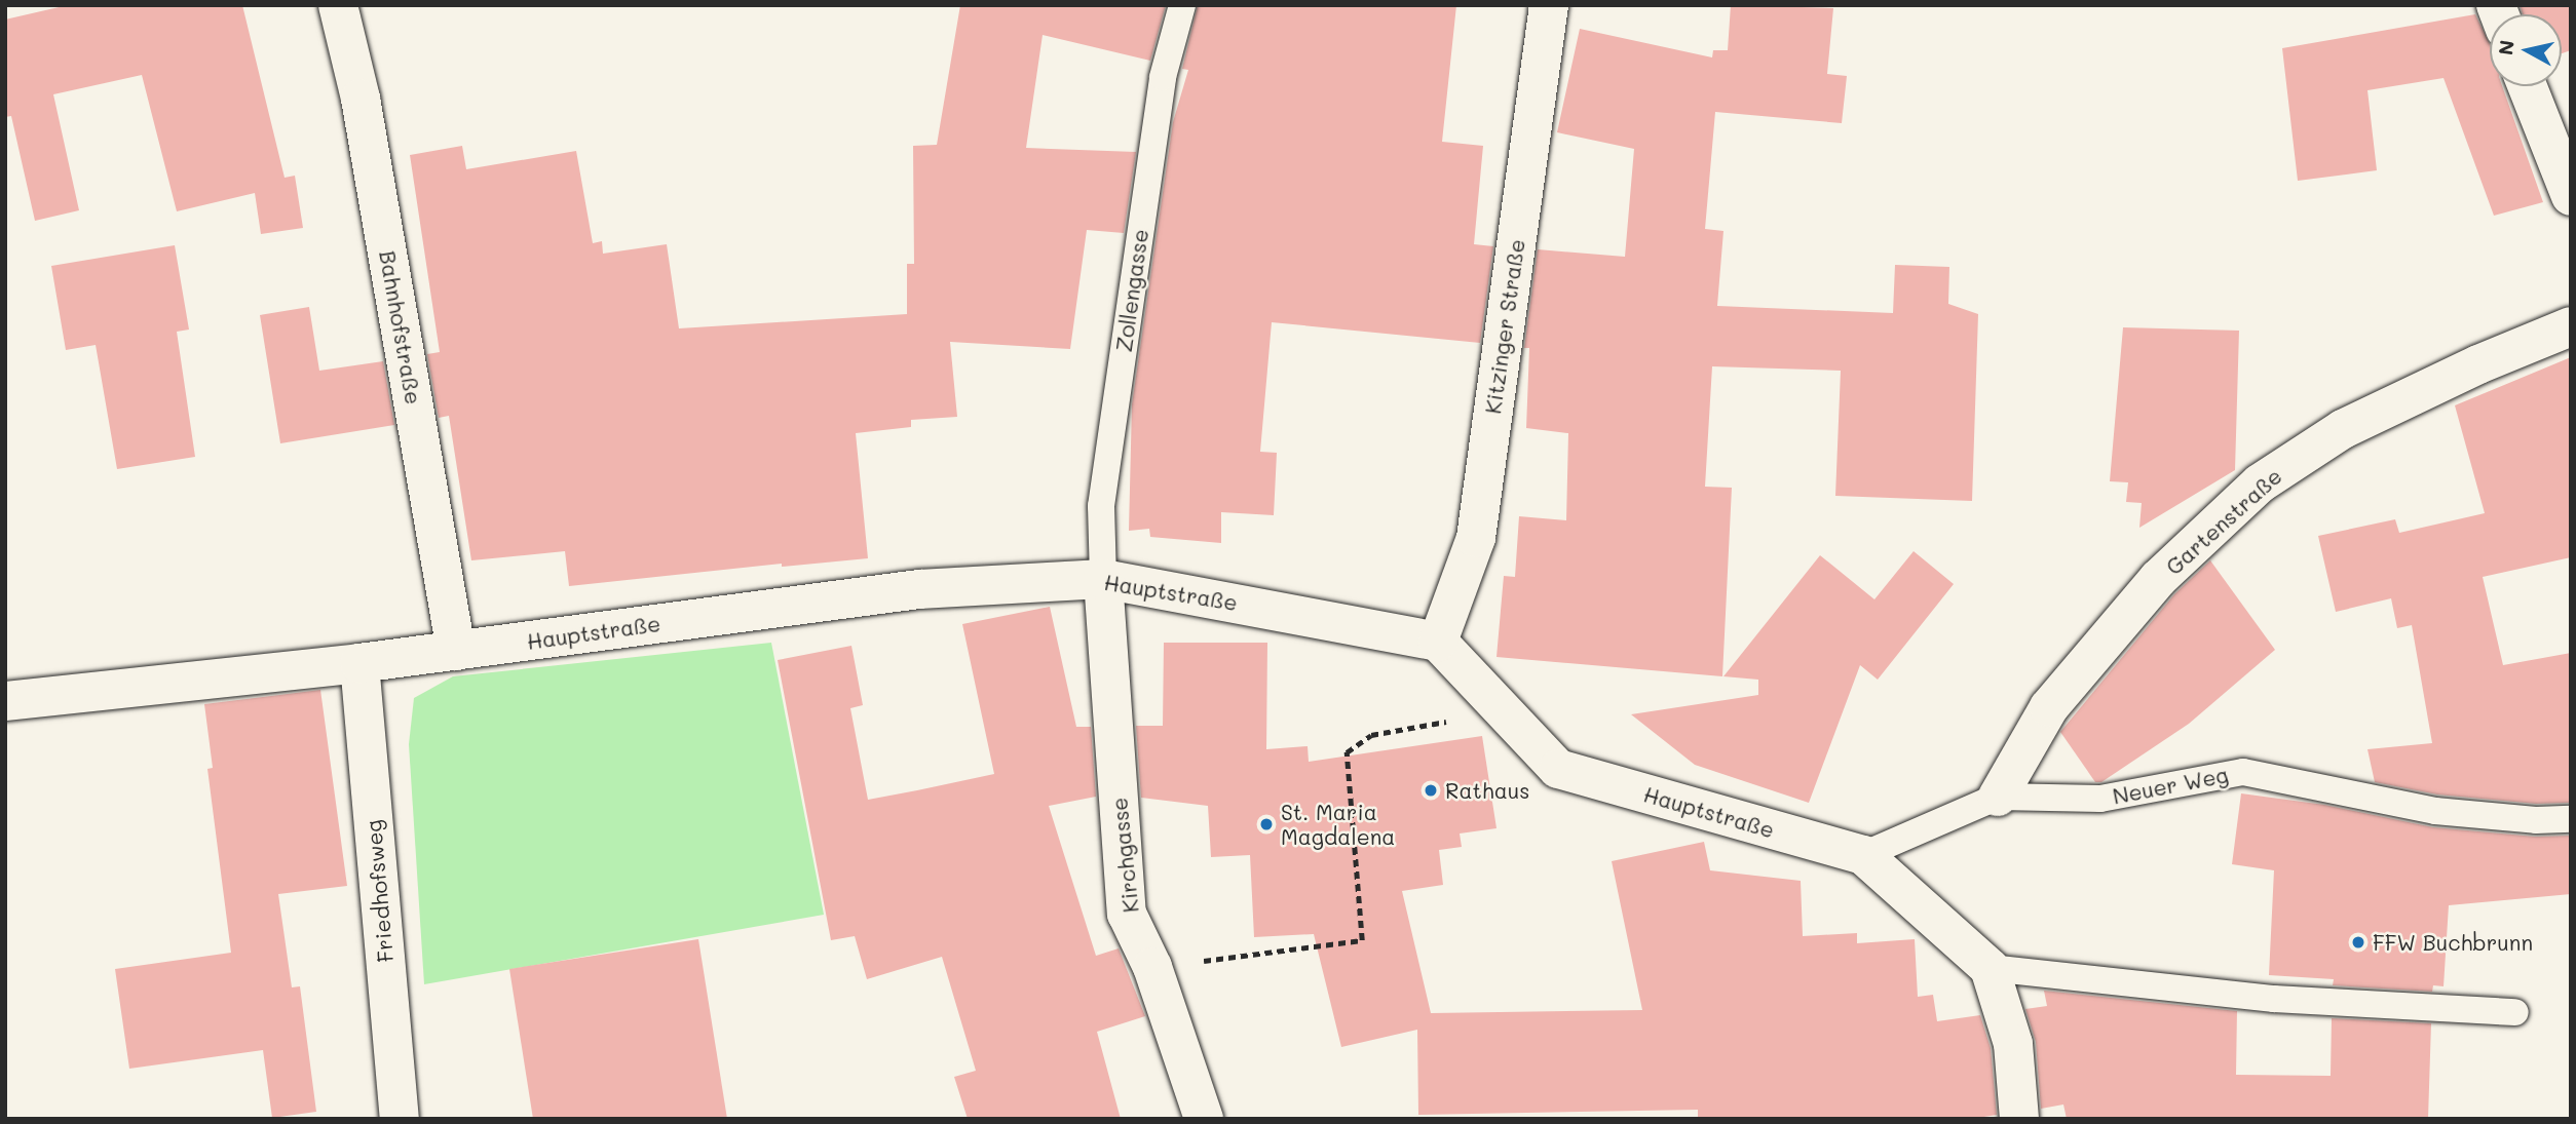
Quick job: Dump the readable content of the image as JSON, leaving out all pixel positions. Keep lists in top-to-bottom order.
{
  "streets": {
    "street": [
      "Kitzinger Straße",
      "Bahnhofstraße",
      "Gartenstraße",
      "Hauptstraße",
      "Kirchgasse",
      "Friedhofsweg"
    ],
    "lane": ["Zollengasse", "Neuer Weg"]
  },
  "crossings": [
    ["Zollengasse", "Hauptstraße"],
    ["Zollengasse", "Kirchgasse"],
    ["Kitzinger Straße", "Hauptstraße"],
    ["Bahnhofstraße", "Hauptstraße"],
    ["Gartenstraße", "Neuer Weg"],
    ["Hauptstraße", "Neuer Weg"],
    ["Hauptstraße", "Kirchgasse"],
    ["Hauptstraße", "Friedhofsweg"]
  ],
  "places": ["Rathaus", "St. Maria Magdalena", "FFW Buchbrunn"],
  "north": "left"
}
